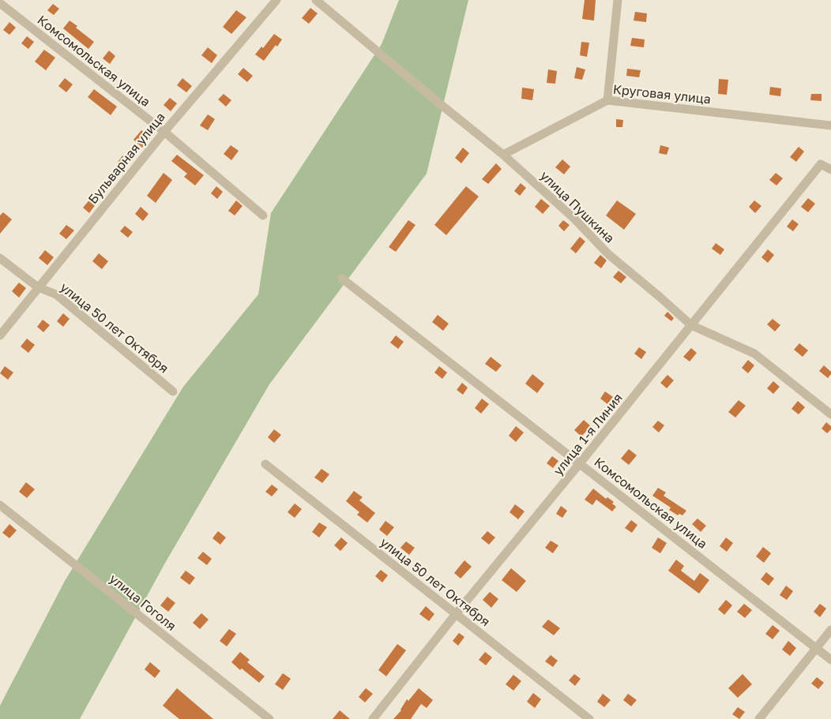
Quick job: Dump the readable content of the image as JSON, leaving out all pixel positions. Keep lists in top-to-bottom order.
{
  "streets": {
    "street": [
      "Комсомольская улица",
      "Круговая улица",
      "Бульварная улица",
      "улица Пушкина",
      "улица 50 лет Октября",
      "улица 1-я Линия",
      "улица Гоголя"
    ]
  },
  "crossings": [
    ["Комсомольская улица", "Бульварная улица"],
    ["Комсомольская улица", "улица 1-я Линия"],
    ["Круговая улица", "улица Пушкина"],
    ["Бульварная улица", "улица 50 лет Октября"],
    ["улица Пушкина", "улица 1-я Линия"],
    ["улица 50 лет Октября", "улица 1-я Линия"]
  ]
}
